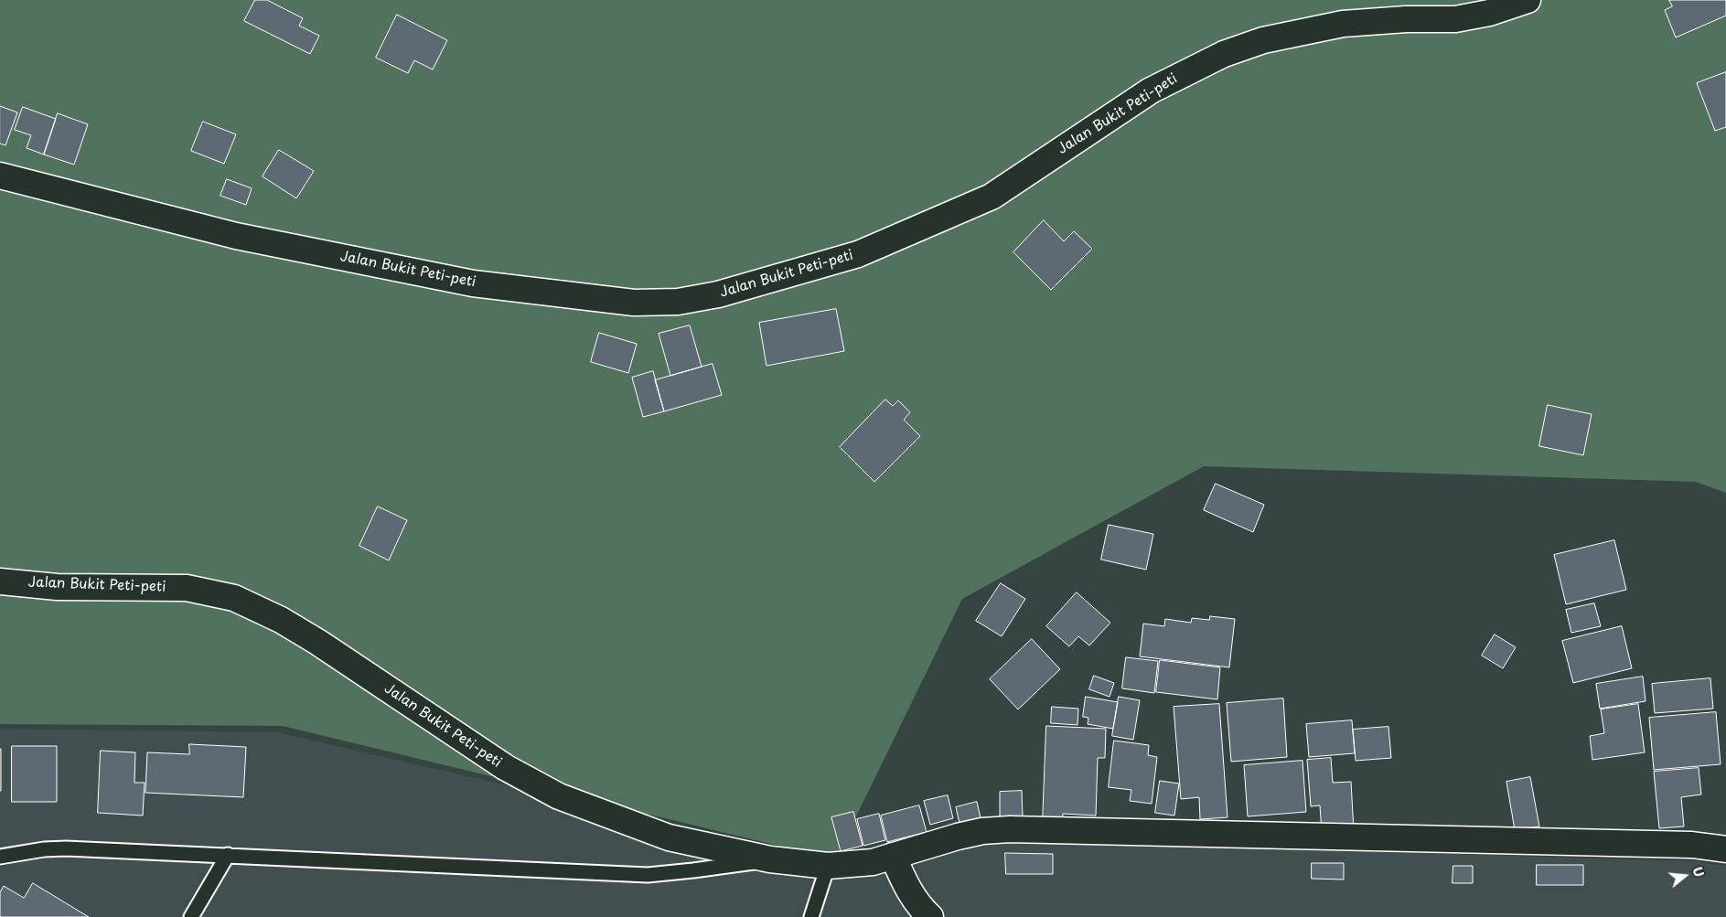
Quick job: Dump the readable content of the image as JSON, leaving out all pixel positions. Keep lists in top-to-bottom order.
{
  "streets": {
    "street": ["Jalan Bukit Peti-peti"]
  },
  "north": "right"
}
